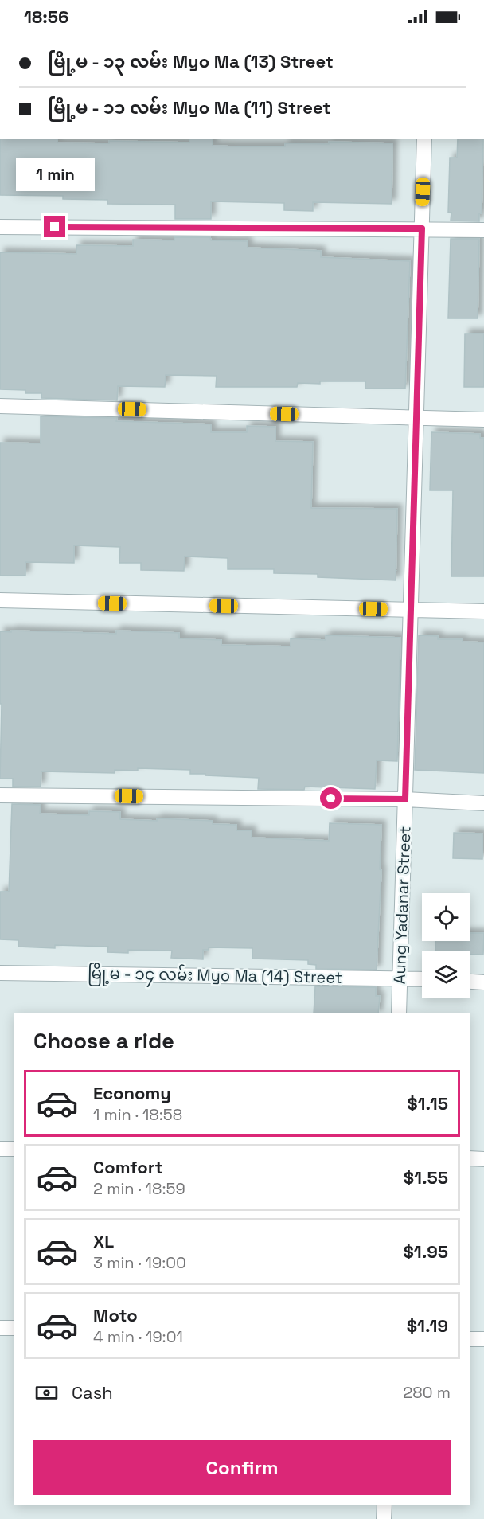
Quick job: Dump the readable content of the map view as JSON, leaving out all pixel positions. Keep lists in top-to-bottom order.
{
  "streets": {
    "street": ["Aung Yadanar Street", "မြို့မ - ၁၄ လမ်း Myo Ma (14) Street"]
  },
  "crossings": [
    ["Aung Yadanar Street", "မြို့မ - ၁၄ လမ်း Myo Ma (14) Street"]
  ],
  "page": {
    "status": "18:56",
    "banner": ["မြို့မ - ၁၃ လမ်း Myo Ma (13) Street", "မြို့မ - ၁၁ လမ်း Myo Ma (11) Street"],
    "bubble": "1 min",
    "heading": "Choose a ride",
    "list": [
      {
        "name": "Economy",
        "note": "1 min · 18:58",
        "value": "$1.15"
      },
      {
        "name": "Comfort",
        "note": "2 min · 18:59",
        "value": "$1.55"
      },
      {
        "name": "XL",
        "note": "3 min · 19:00",
        "value": "$1.95"
      },
      {
        "name": "Moto",
        "note": "4 min · 19:01",
        "value": "$1.19"
      }
    ],
    "pay": ["Cash", "280 m"],
    "buttons": "Confirm"
  }
}
